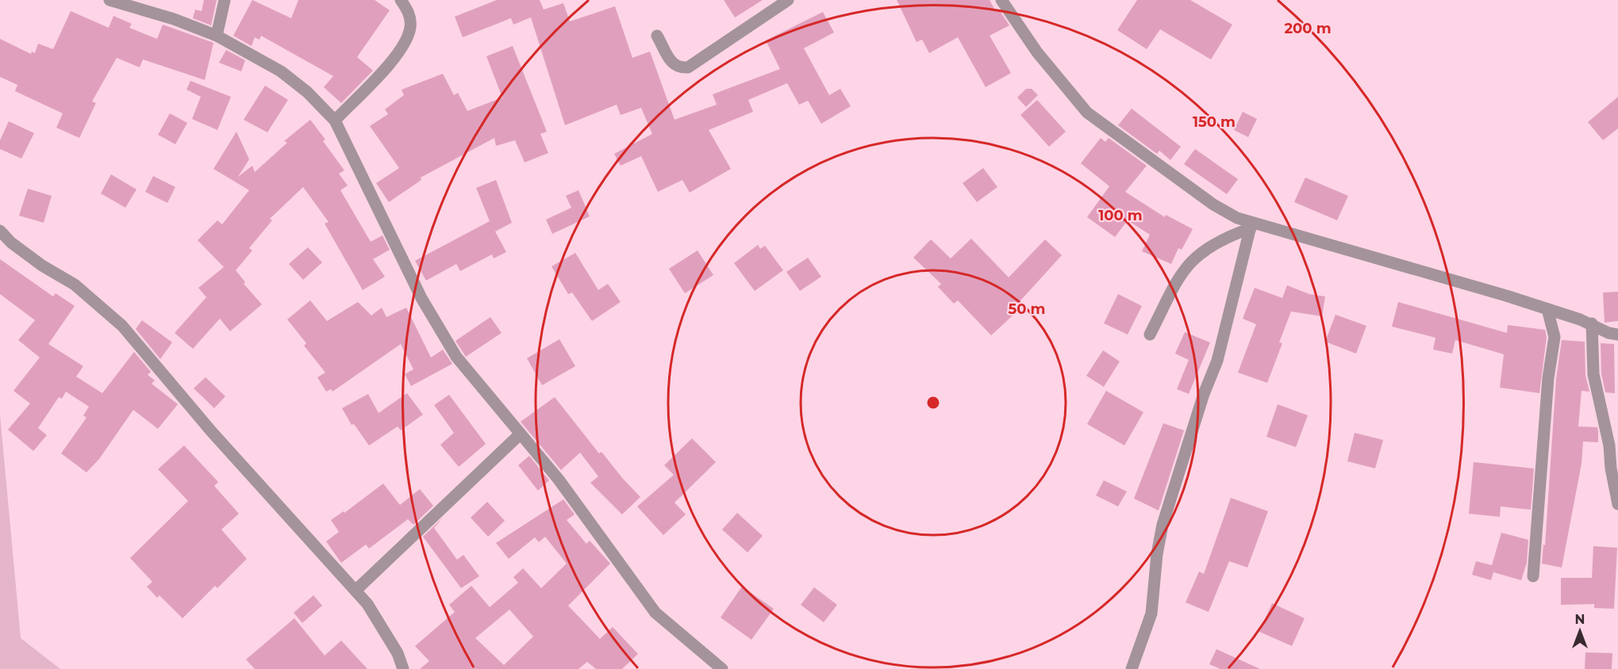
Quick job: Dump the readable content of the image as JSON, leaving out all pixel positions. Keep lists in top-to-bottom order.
{
  "north": "top",
  "rings": [
    "200 m",
    "150 m",
    "100 m",
    "50 m"
  ]
}
